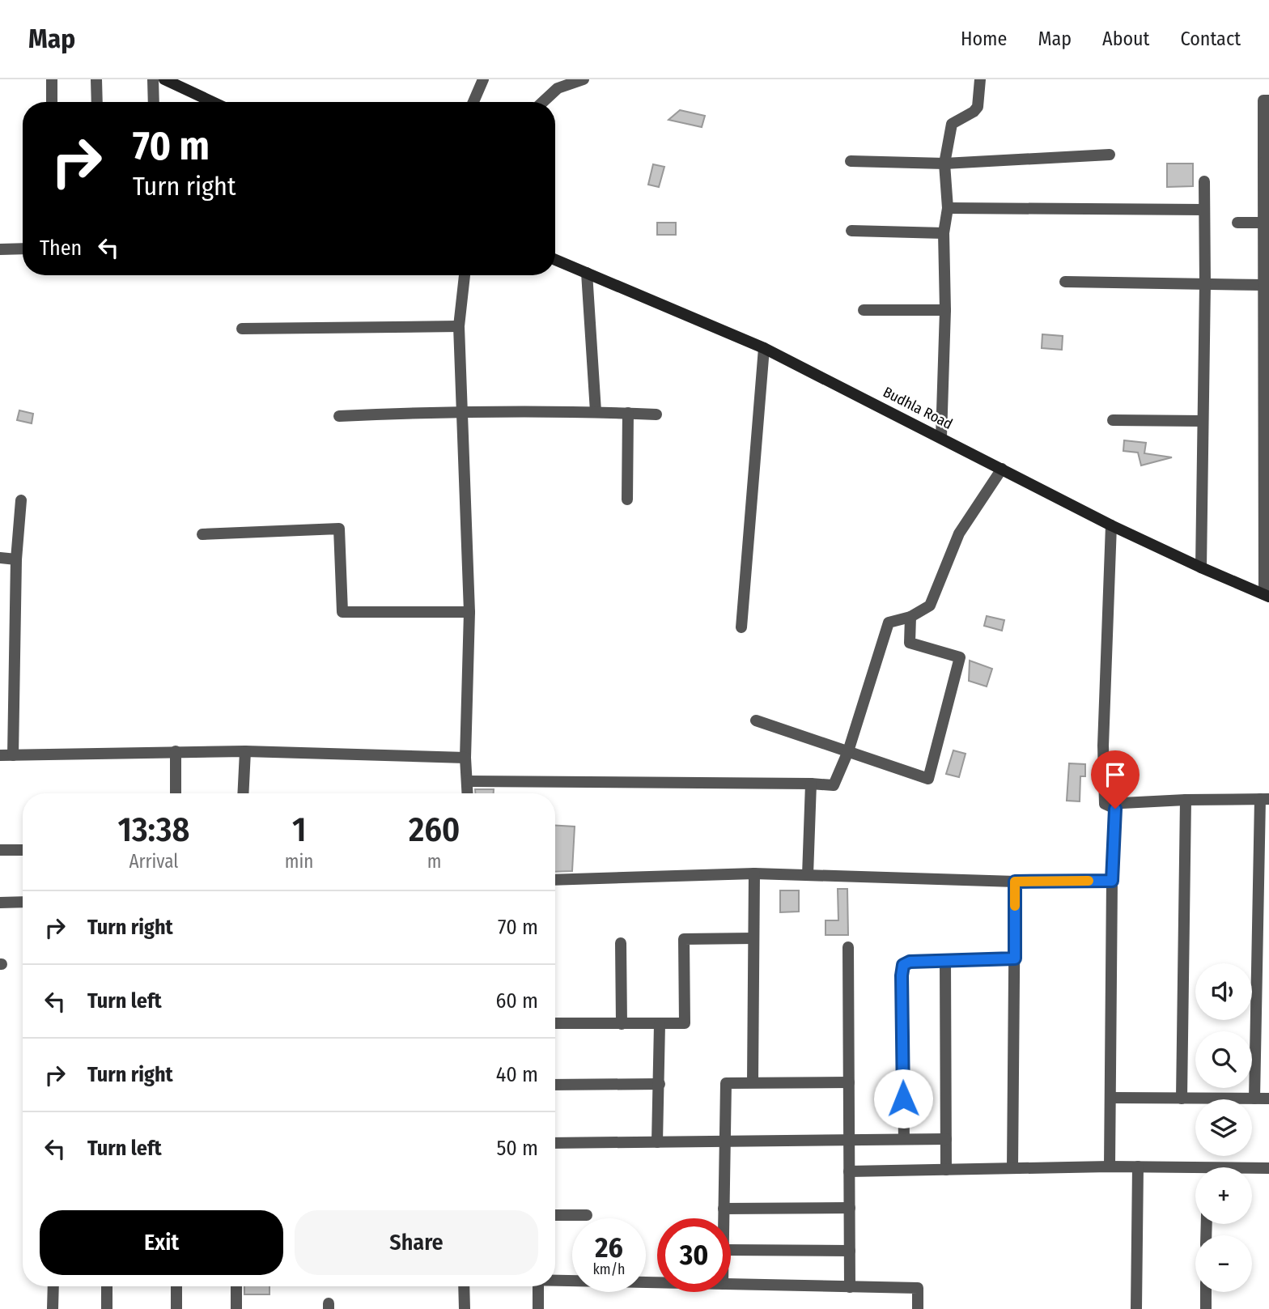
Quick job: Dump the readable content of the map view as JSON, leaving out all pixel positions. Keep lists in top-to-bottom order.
{
  "streets": {
    "main road": ["Budhla Road"]
  },
  "page": {
    "header": "Map",
    "nav": [
      "Home",
      "Map",
      "About",
      "Contact"
    ],
    "turn": ["70 m", "Turn right"],
    "then": "Then",
    "eta": [
      "13:38",
      "Arrival",
      "1",
      "min",
      "260",
      "m"
    ],
    "list": [
      {
        "name": "Turn right",
        "value": "70 m"
      },
      {
        "name": "Turn left",
        "value": "60 m"
      },
      {
        "name": "Turn right",
        "value": "40 m"
      },
      {
        "name": "Turn left",
        "value": "50 m"
      }
    ],
    "map_buttons": ["+", "−"],
    "buttons": ["Exit", "Share"],
    "speed": "26 km/h",
    "limit": "30"
  }
}
